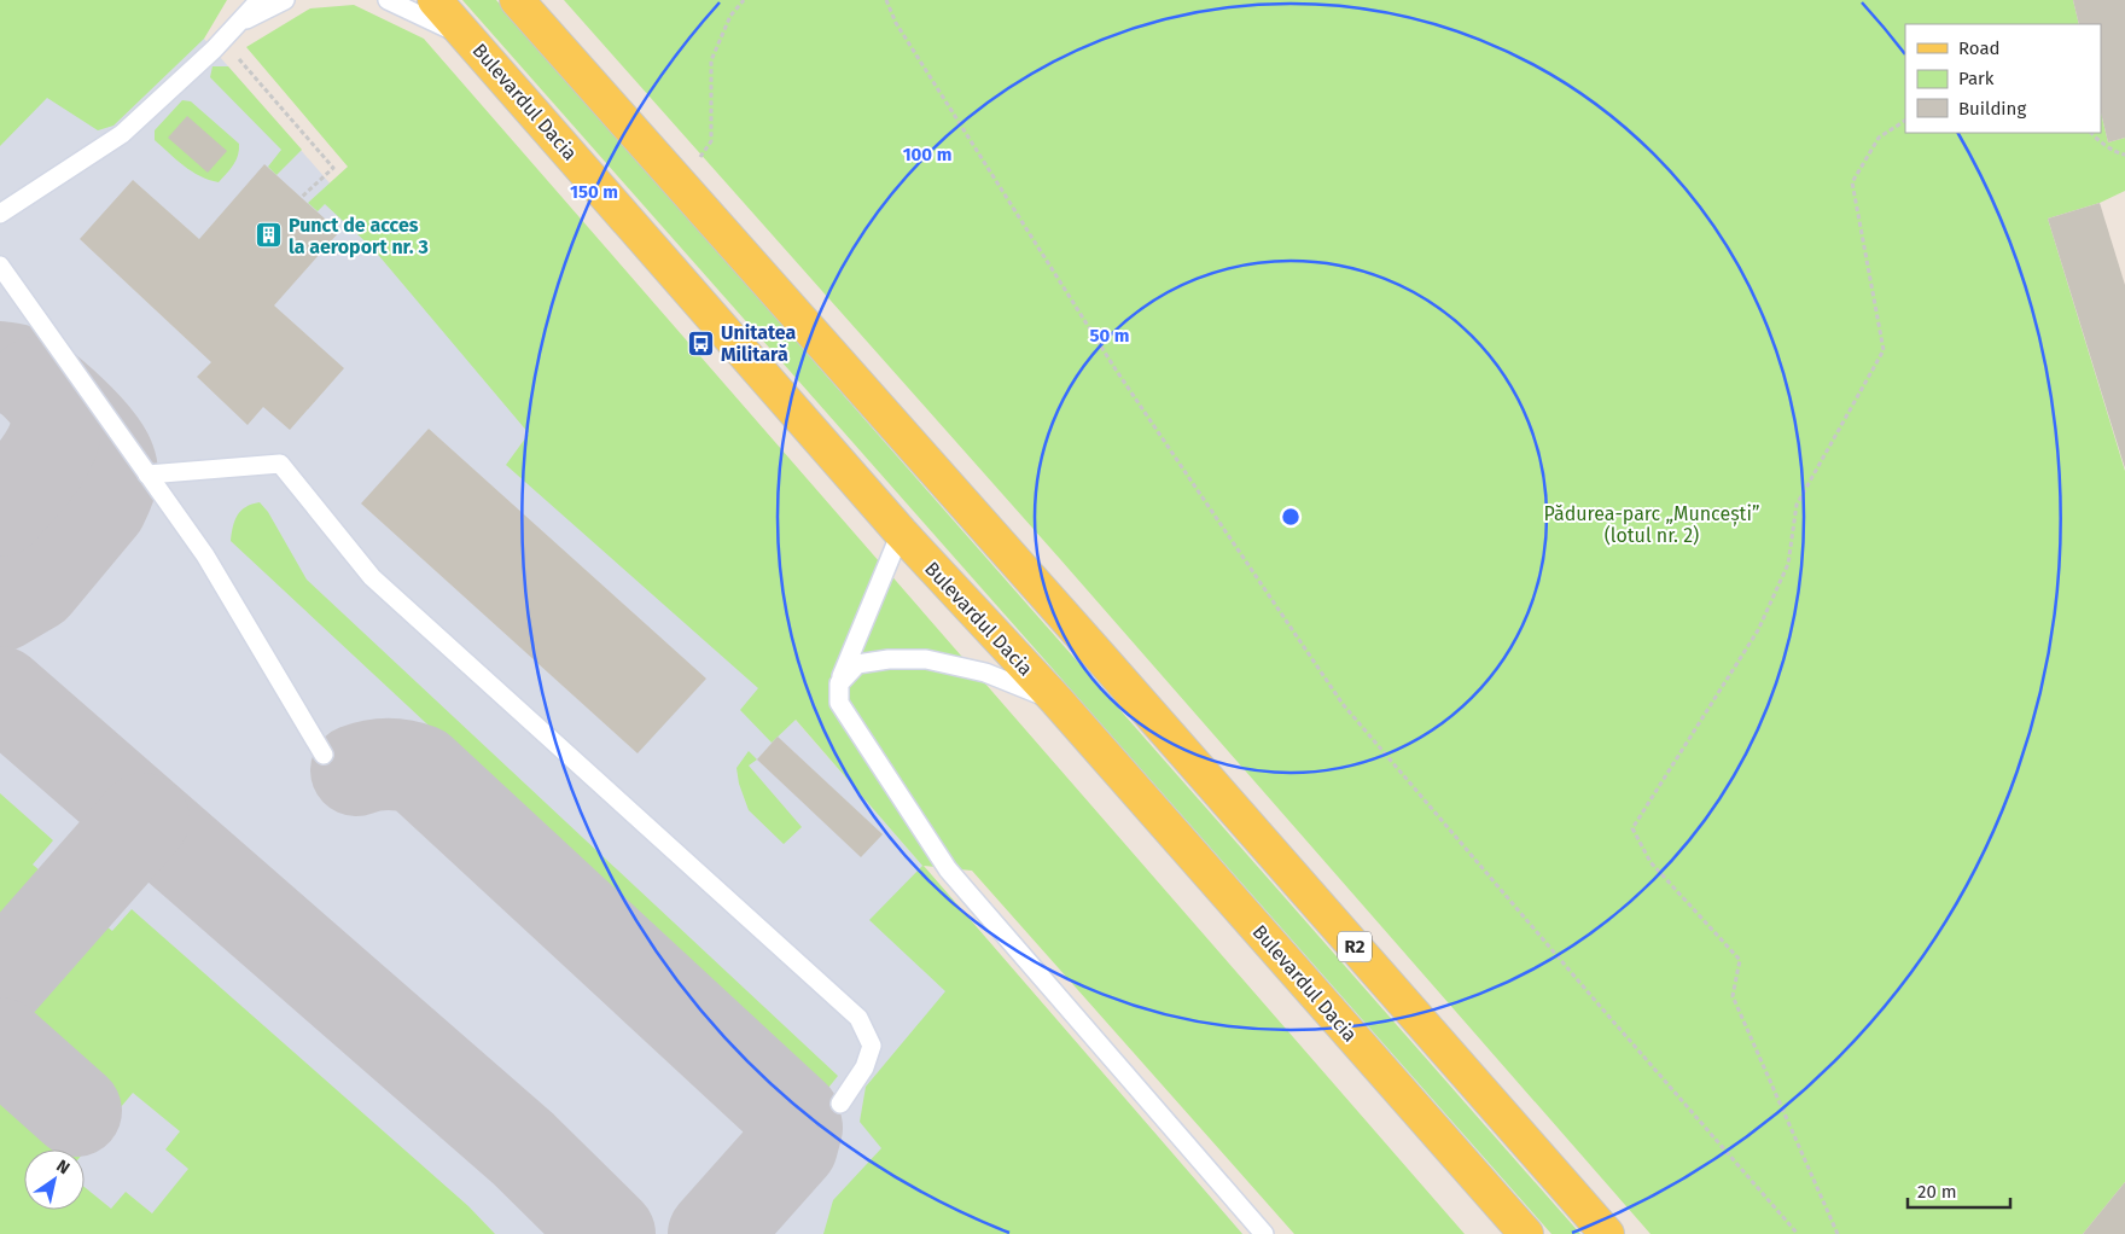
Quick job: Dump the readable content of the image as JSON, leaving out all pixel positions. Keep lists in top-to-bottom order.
{
  "streets": {
    "main road": ["Bulevardul Dacia", "R2"]
  },
  "parks": ["Pădurea-parc „Muncești” (lotul nr. 2)"],
  "places": {
    "building": ["Punct de acces la aeroport nr. 3"],
    "bus stop": ["Unitatea Militară"]
  },
  "legend": ["Road", "Park", "Building"],
  "scale_bar": "20 m",
  "north": "top right",
  "rings": ["100 m", "150 m", "50 m"]
}
